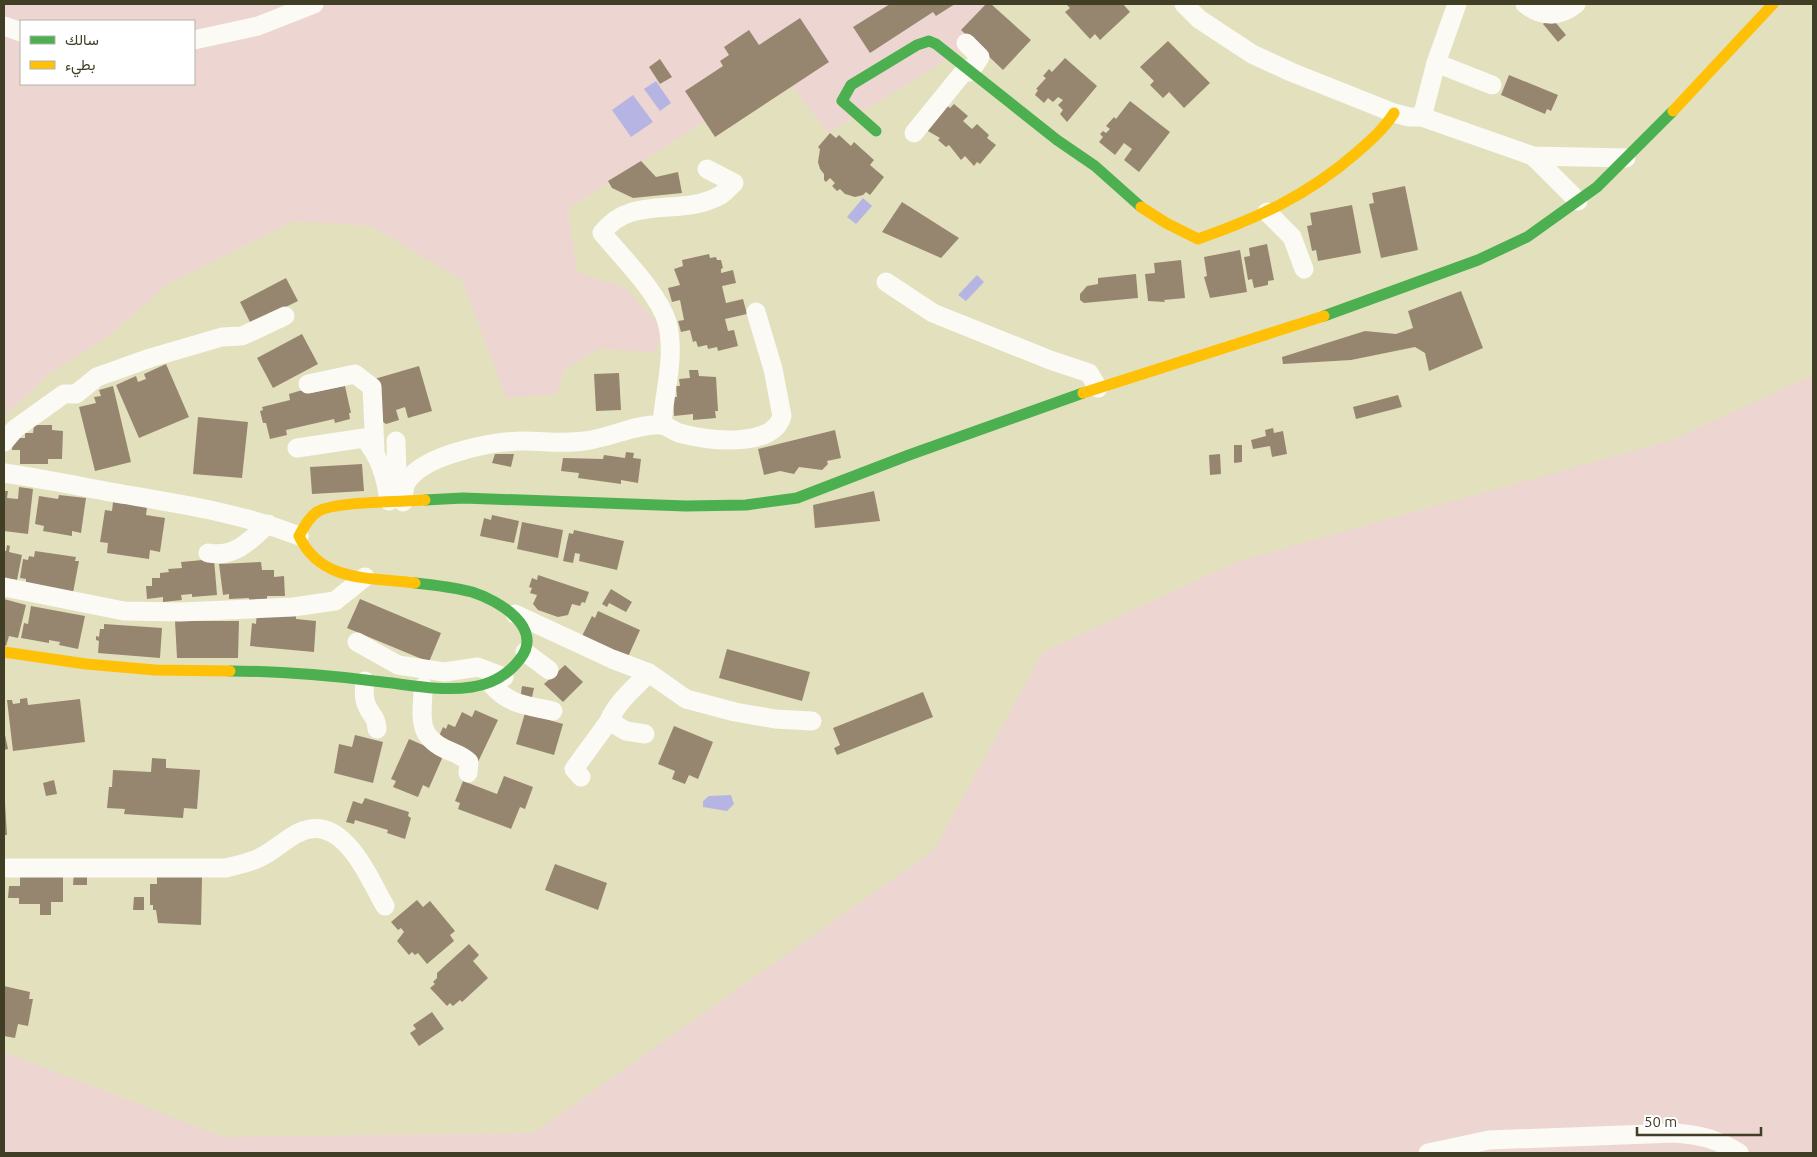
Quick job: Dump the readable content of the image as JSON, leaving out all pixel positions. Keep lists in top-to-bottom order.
{
  "legend": ["سالك", "بطيء"],
  "scale_bar": "50 m"
}
